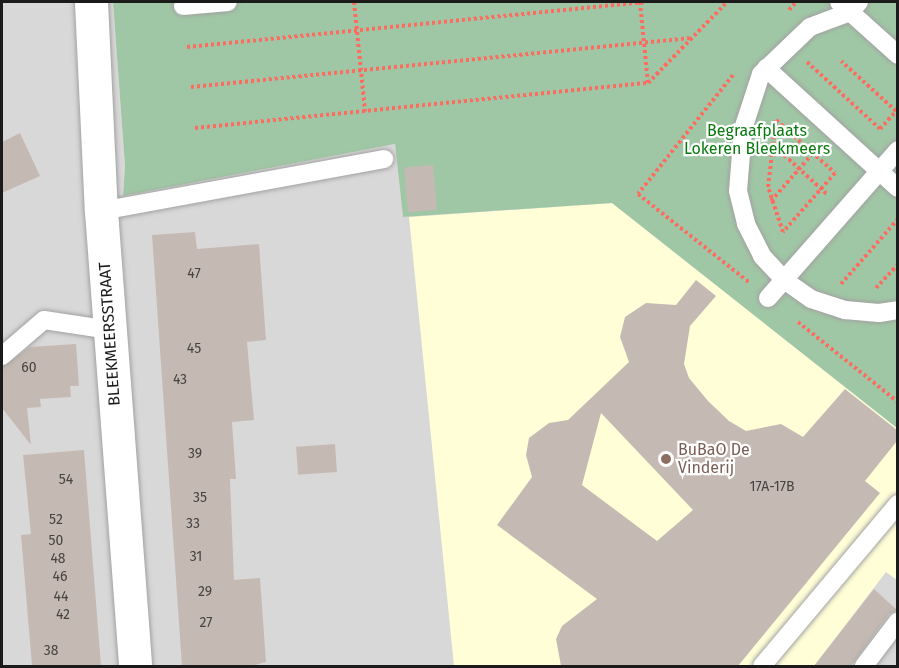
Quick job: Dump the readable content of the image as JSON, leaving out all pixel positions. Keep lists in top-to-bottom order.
{
  "streets": {
    "street": ["BLEEKMEERSSTRAAT"]
  },
  "parks": ["Begraafplaats Lokeren Bleekmeers"],
  "places": ["BuBaO De Vinderij"],
  "house_numbers": [
    "47",
    "45",
    "60",
    "43",
    "39",
    "54",
    "17A-17B",
    "35",
    "52",
    "33",
    "50",
    "31",
    "48",
    "46",
    "29",
    "44",
    "42",
    "27",
    "38"
  ]
}
